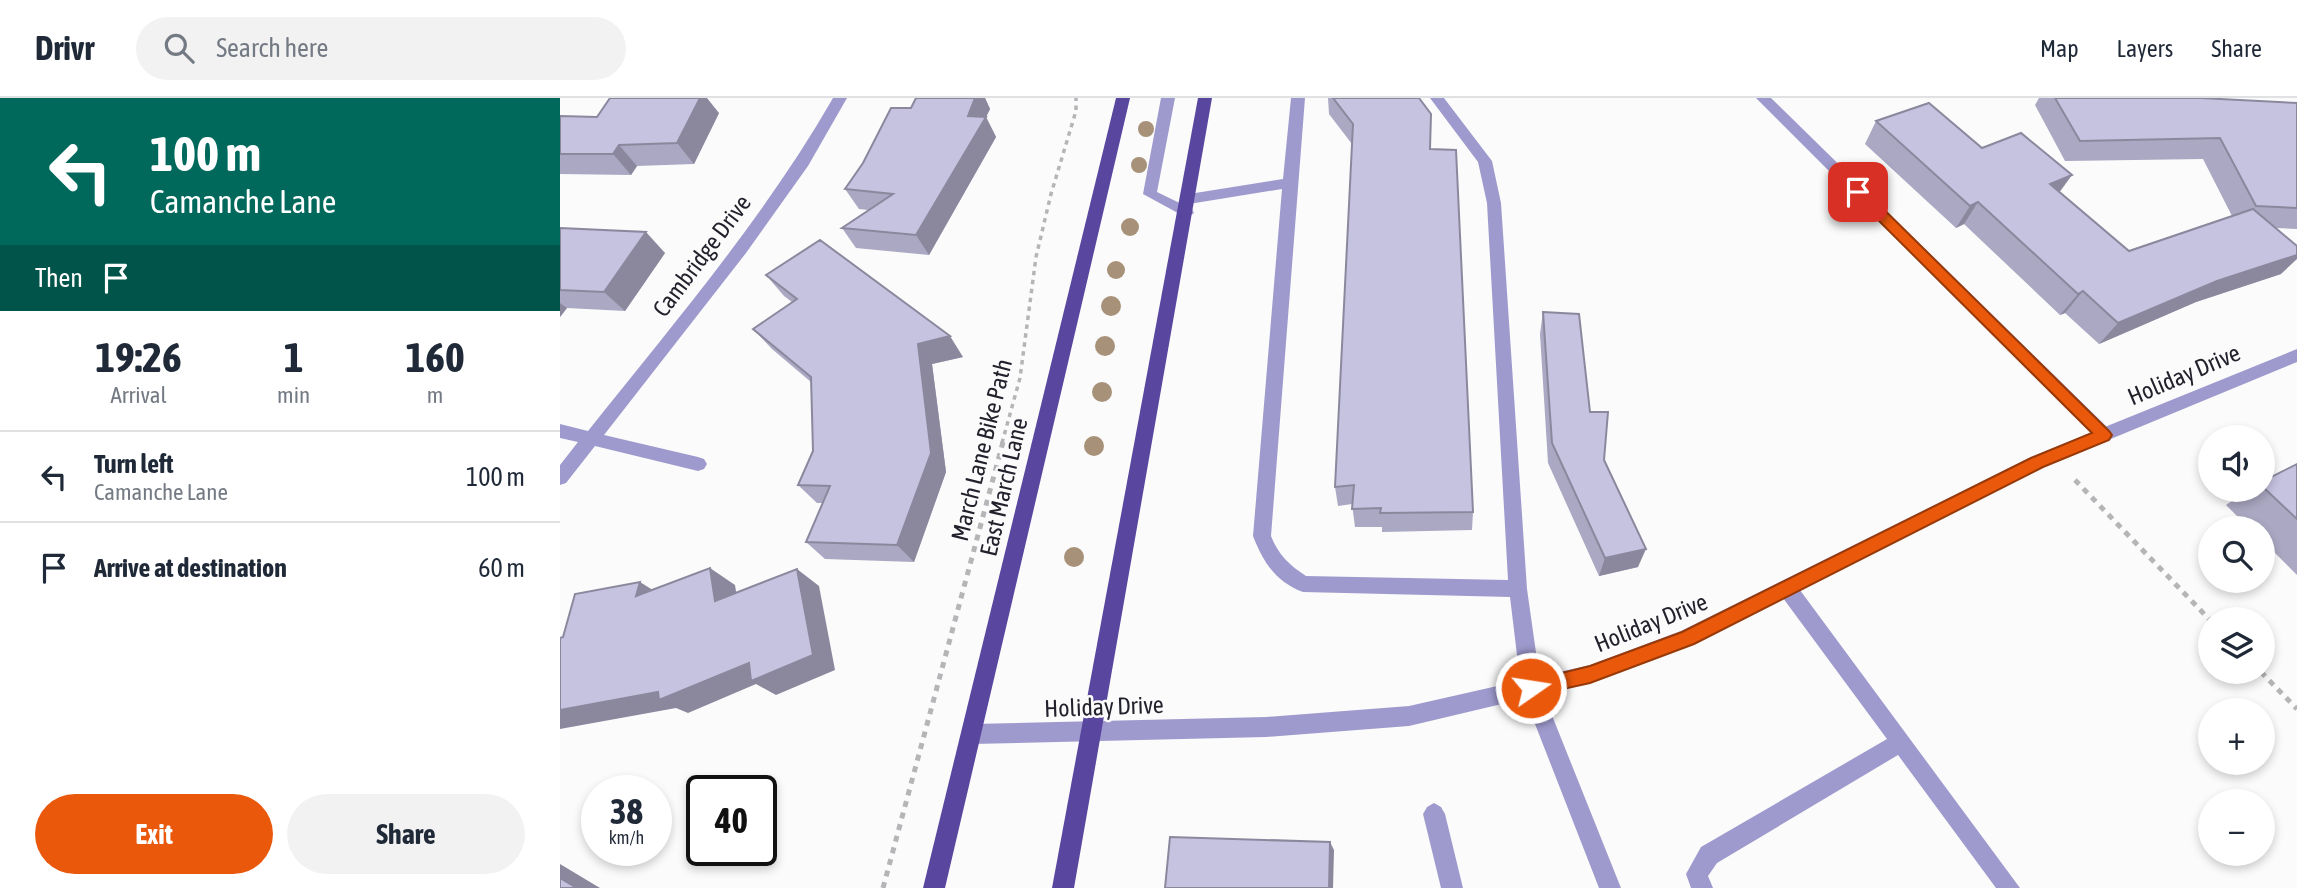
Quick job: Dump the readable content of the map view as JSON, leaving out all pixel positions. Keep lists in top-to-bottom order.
{
  "streets": {
    "main road": ["East March Lane"],
    "street": ["Cambridge Drive", "Holiday Drive"],
    "path": ["March Lane Bike Path"]
  },
  "crossings": [
    ["Holiday Drive", "East March Lane"]
  ],
  "page": {
    "header": "Drivr",
    "search": "Search here",
    "nav": ["Map", "Layers", "Share"],
    "turn": ["100 m", "Camanche Lane"],
    "then": "Then",
    "eta": [
      "19:26",
      "Arrival",
      "1",
      "min",
      "160",
      "m"
    ],
    "map_buttons": ["+", "−"],
    "list": [
      {
        "name": "Turn left",
        "note": "Camanche Lane",
        "value": "100 m"
      },
      {
        "name": "Arrive at destination",
        "value": "60 m"
      }
    ],
    "speed": "38 km/h",
    "limit": "40",
    "buttons": ["Exit", "Share"]
  }
}
